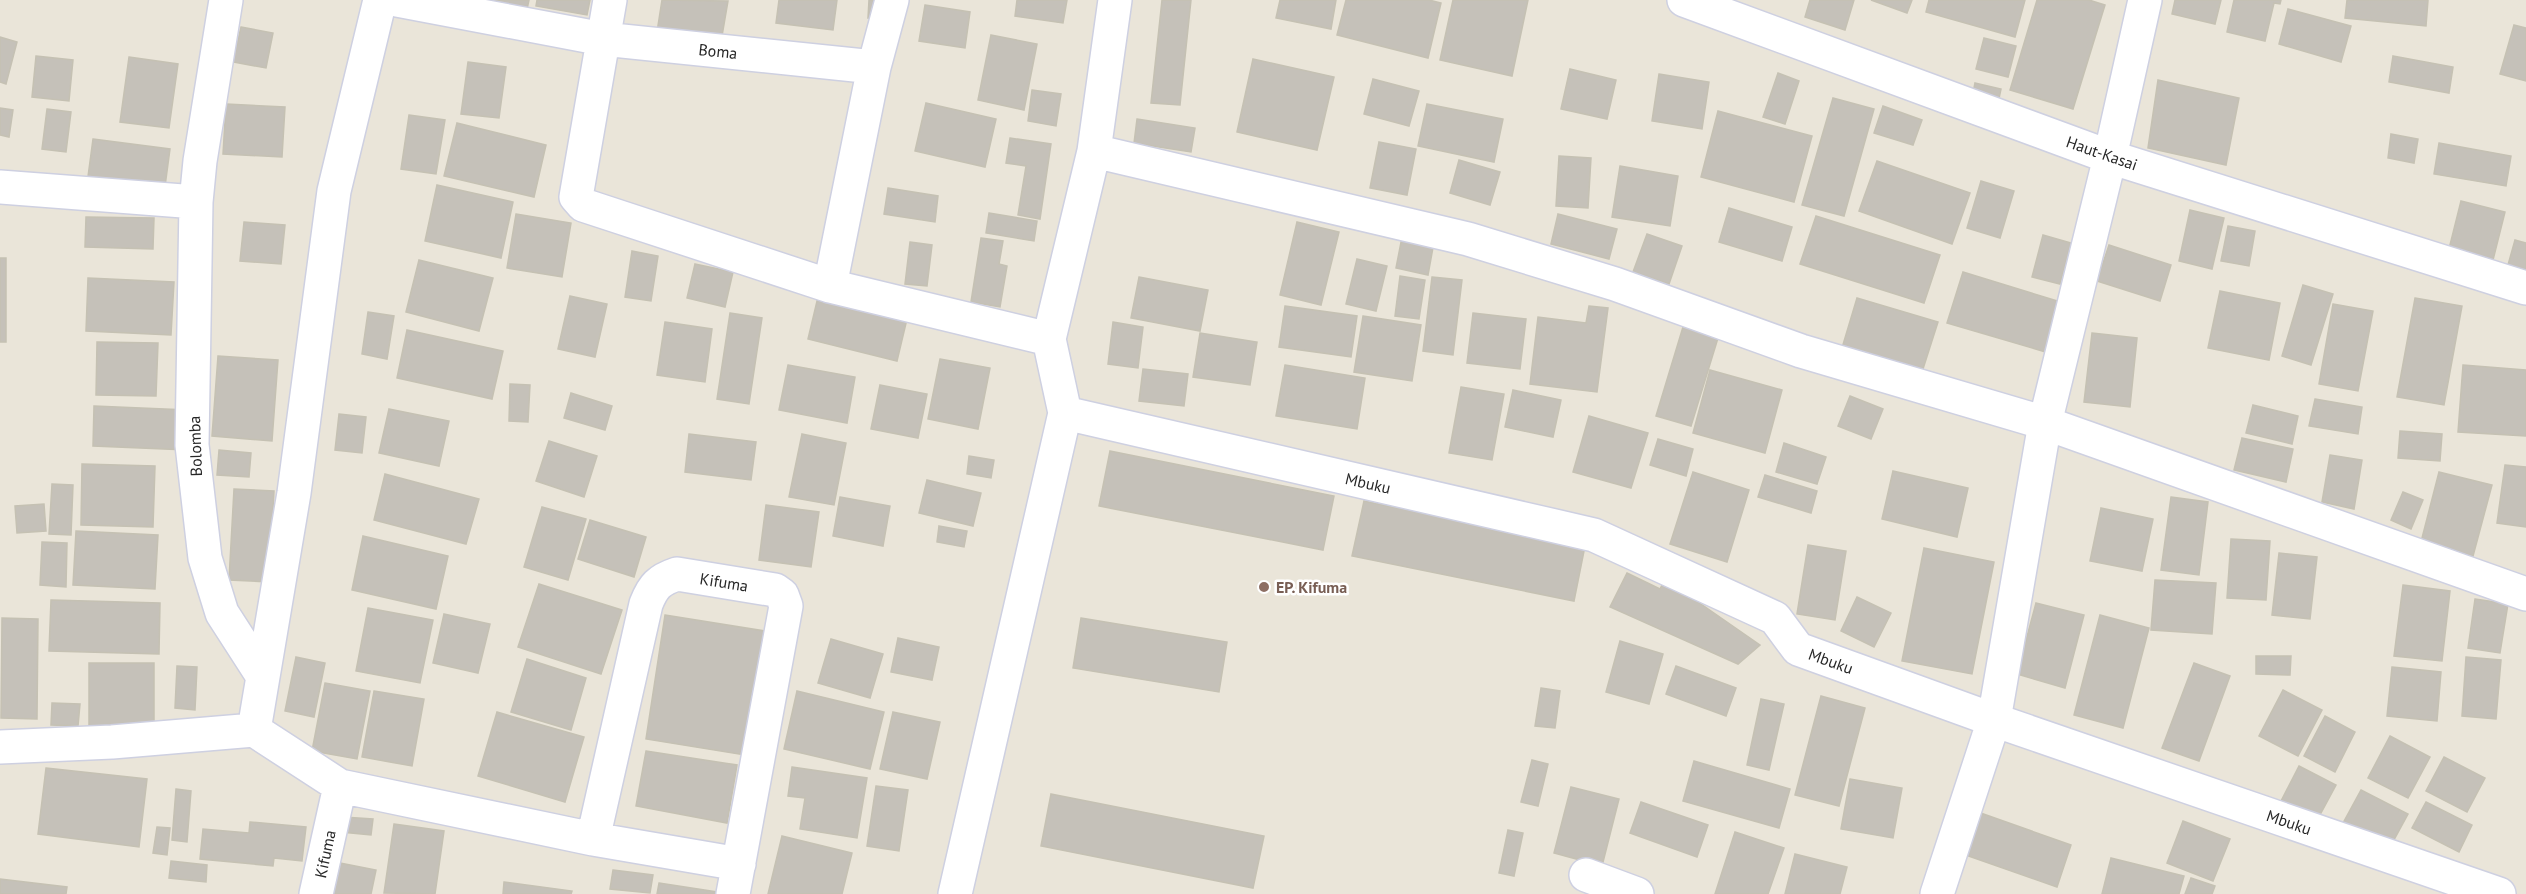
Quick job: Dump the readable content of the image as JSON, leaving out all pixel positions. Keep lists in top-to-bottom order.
{
  "streets": {
    "street": [
      "Boma",
      "Haut-Kasai",
      "Bolomba",
      "Mbuku",
      "Kifuma"
    ]
  },
  "places": ["EP. Kifuma"]
}
